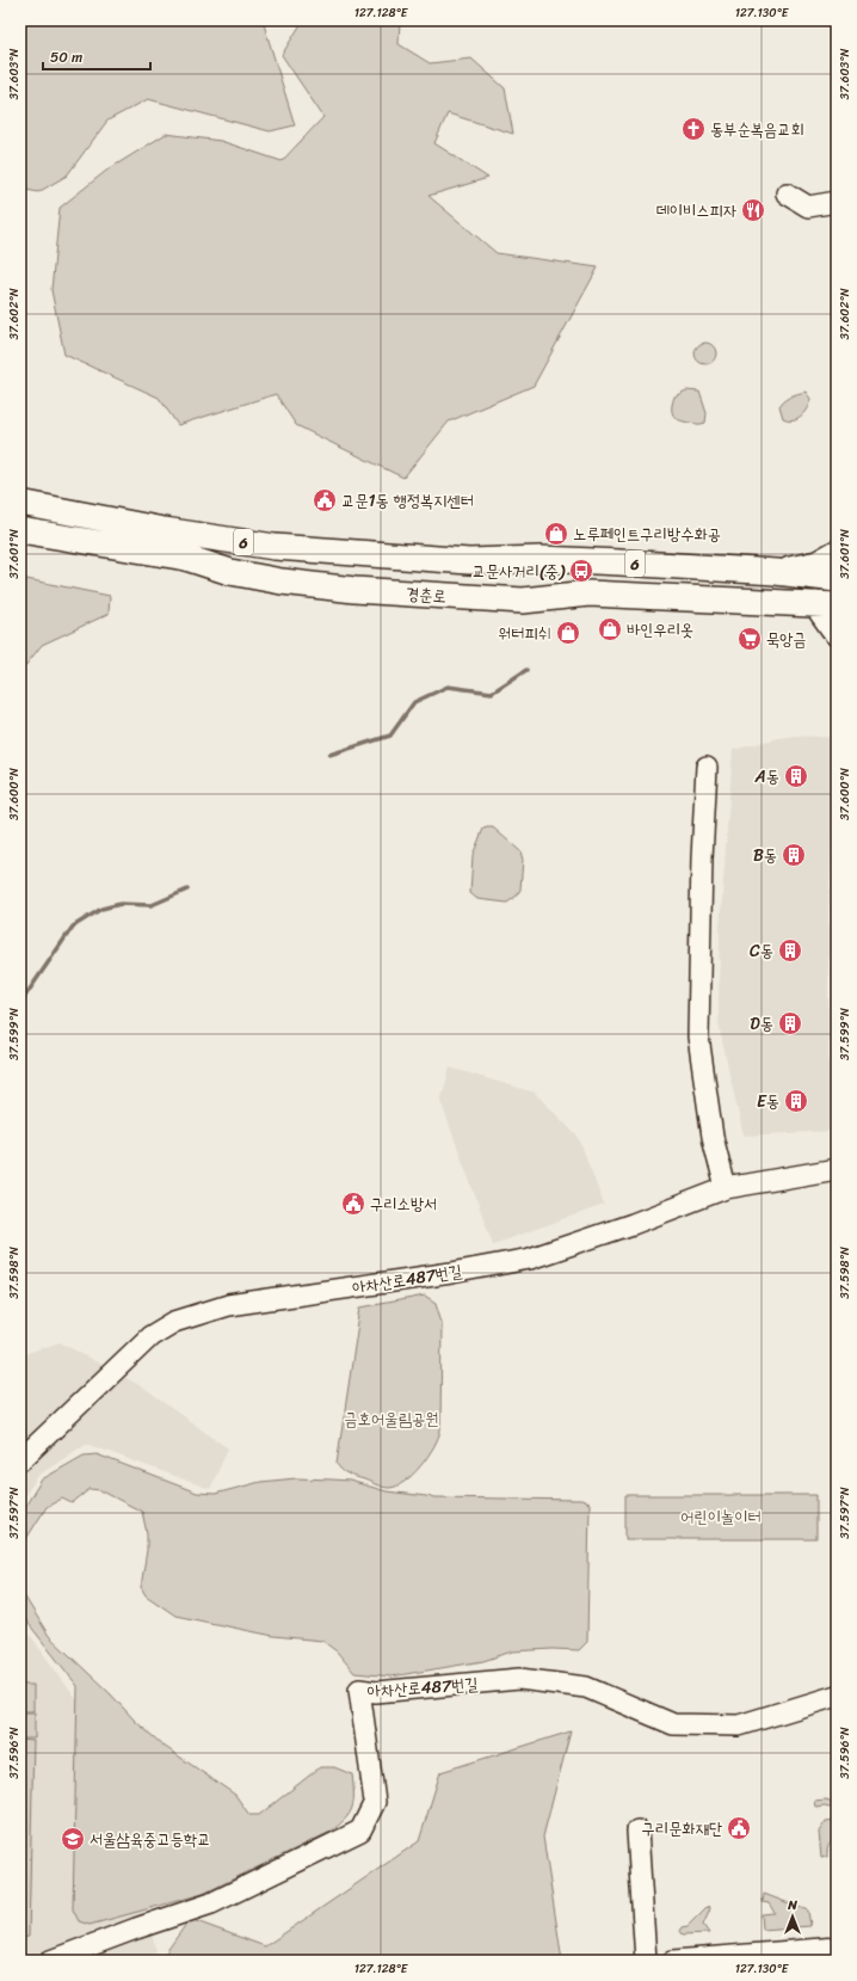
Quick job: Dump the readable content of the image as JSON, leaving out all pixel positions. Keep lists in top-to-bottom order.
{
  "streets": {
    "main road": ["6", "경춘로"],
    "street": ["아차산로487번길"]
  },
  "parks": ["금호어울림공원", "어린이놀이터"],
  "places": {
    "church": ["동부순복음교회"],
    "restaurant": ["데이비스피자"],
    "public building": ["교문1동 행정복지센터", "구리소방서", "구리문화재단"],
    "shop": ["노루페인트구리방수화공", "바인우리옷", "워터피쉬"],
    "bus stop": ["교문사거리(중)"],
    "supermarket": ["묵앙금"],
    "building": [
      "A동",
      "B동",
      "C동",
      "D동",
      "E동"
    ],
    "school or university": ["서울삼육중고등학교"]
  },
  "scale_bar": "50 m",
  "north": "top",
  "coordinates": [
    "127.128°E",
    "127.130°E",
    "37.603°N",
    "37.602°N",
    "37.601°N",
    "37.600°N",
    "37.599°N",
    "37.598°N",
    "37.597°N",
    "37.596°N"
  ]
}
